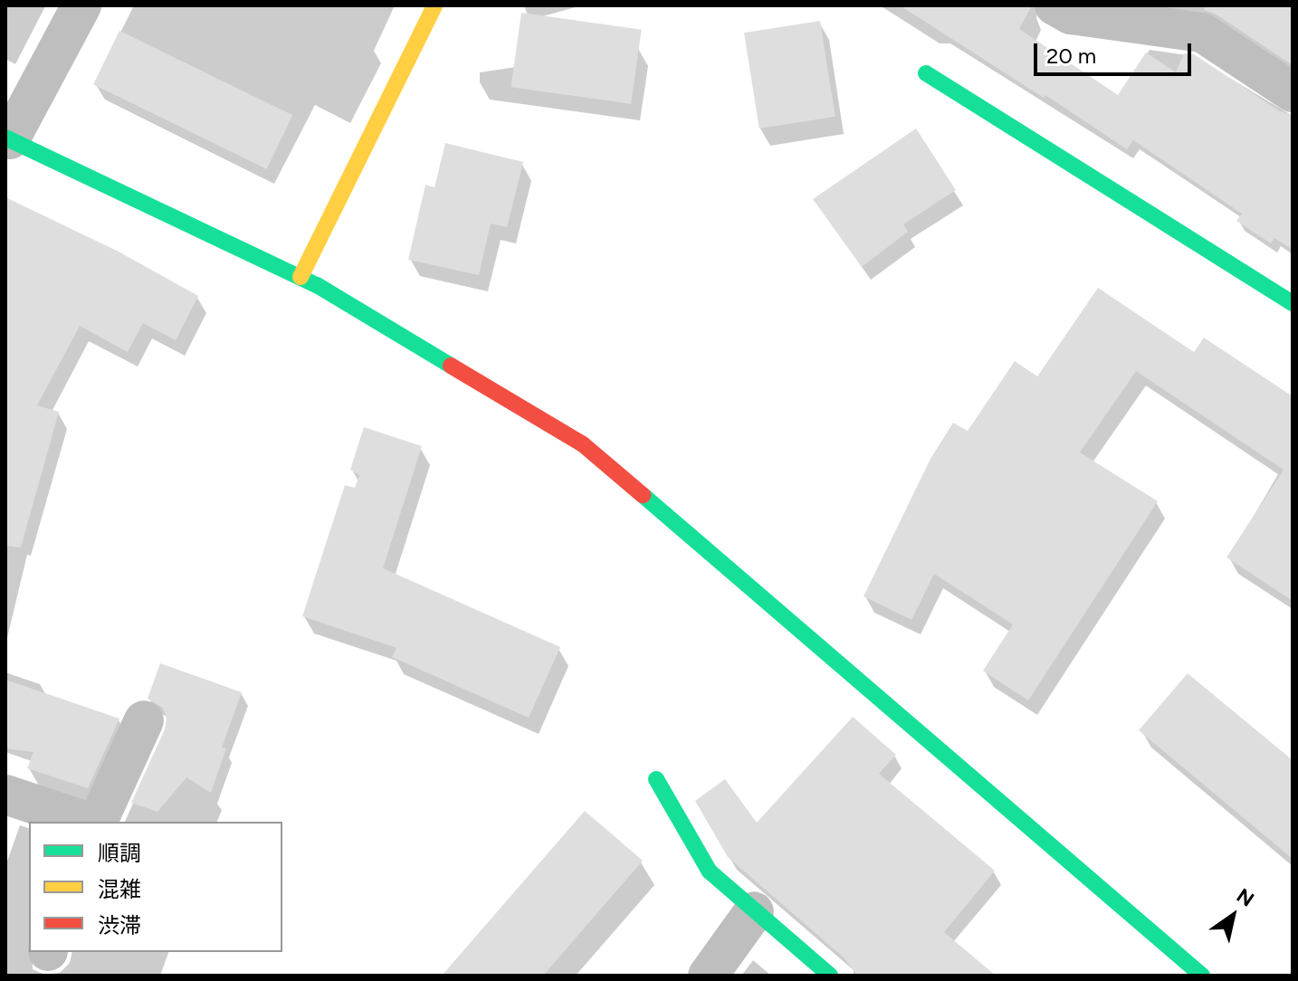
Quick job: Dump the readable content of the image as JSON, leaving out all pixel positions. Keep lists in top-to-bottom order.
{
  "legend": ["順調", "混雑", "渋滞"],
  "scale_bar": "20 m",
  "north": "top right"
}
